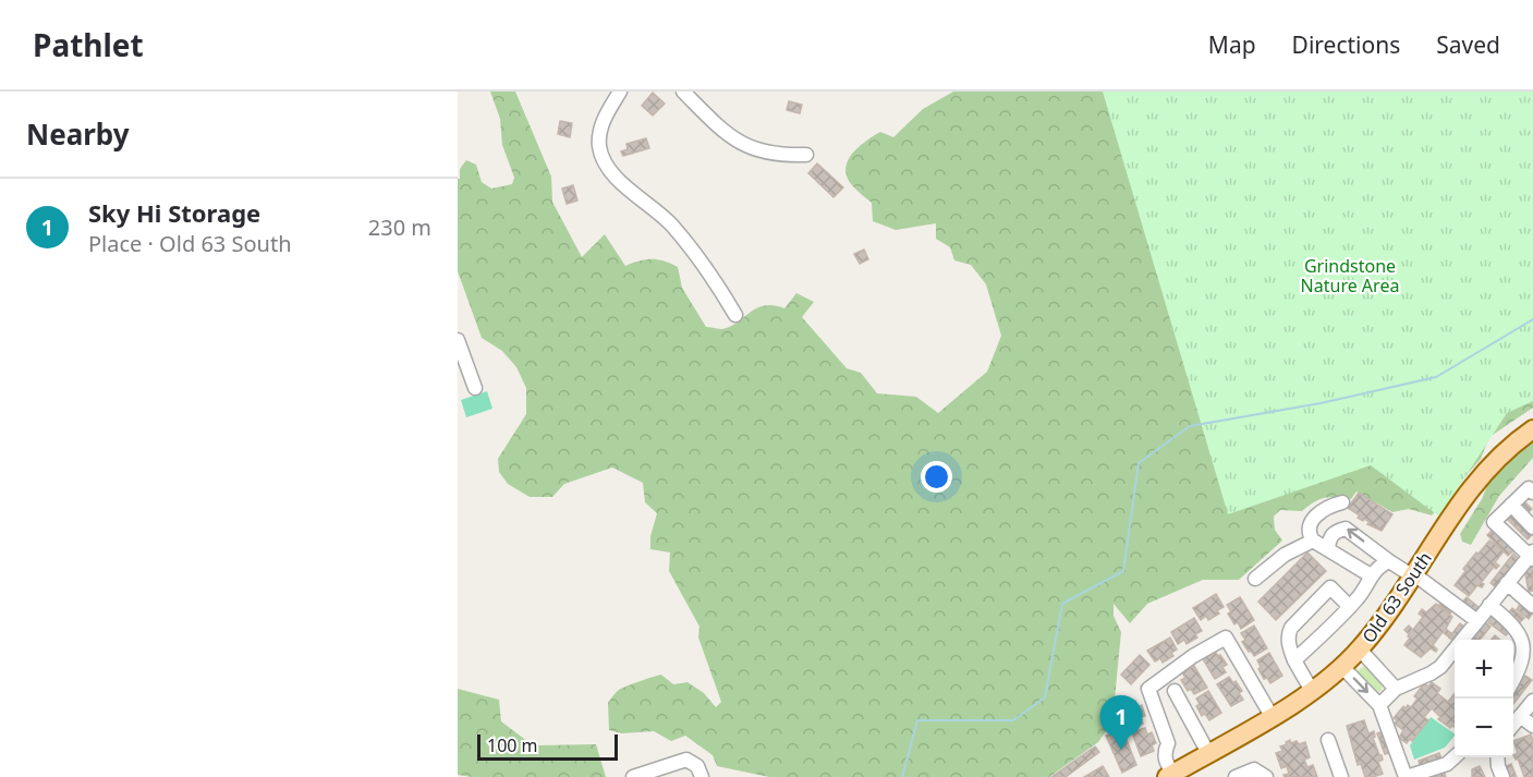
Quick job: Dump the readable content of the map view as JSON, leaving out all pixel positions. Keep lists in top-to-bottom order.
{
  "streets": {
    "main road": ["Old 63 South"]
  },
  "parks": ["Grindstone Nature Area"],
  "scale_bar": "100 m",
  "page": {
    "header": "Pathlet",
    "nav": ["Map", "Directions", "Saved"],
    "heading": "Nearby",
    "list": [
      {
        "mark": "1",
        "name": "Sky Hi Storage",
        "note": "Place · Old 63 South",
        "value": "230 m"
      }
    ],
    "map_buttons": ["+", "−"],
    "pins": "1",
    "scale": "100 m"
  }
}
